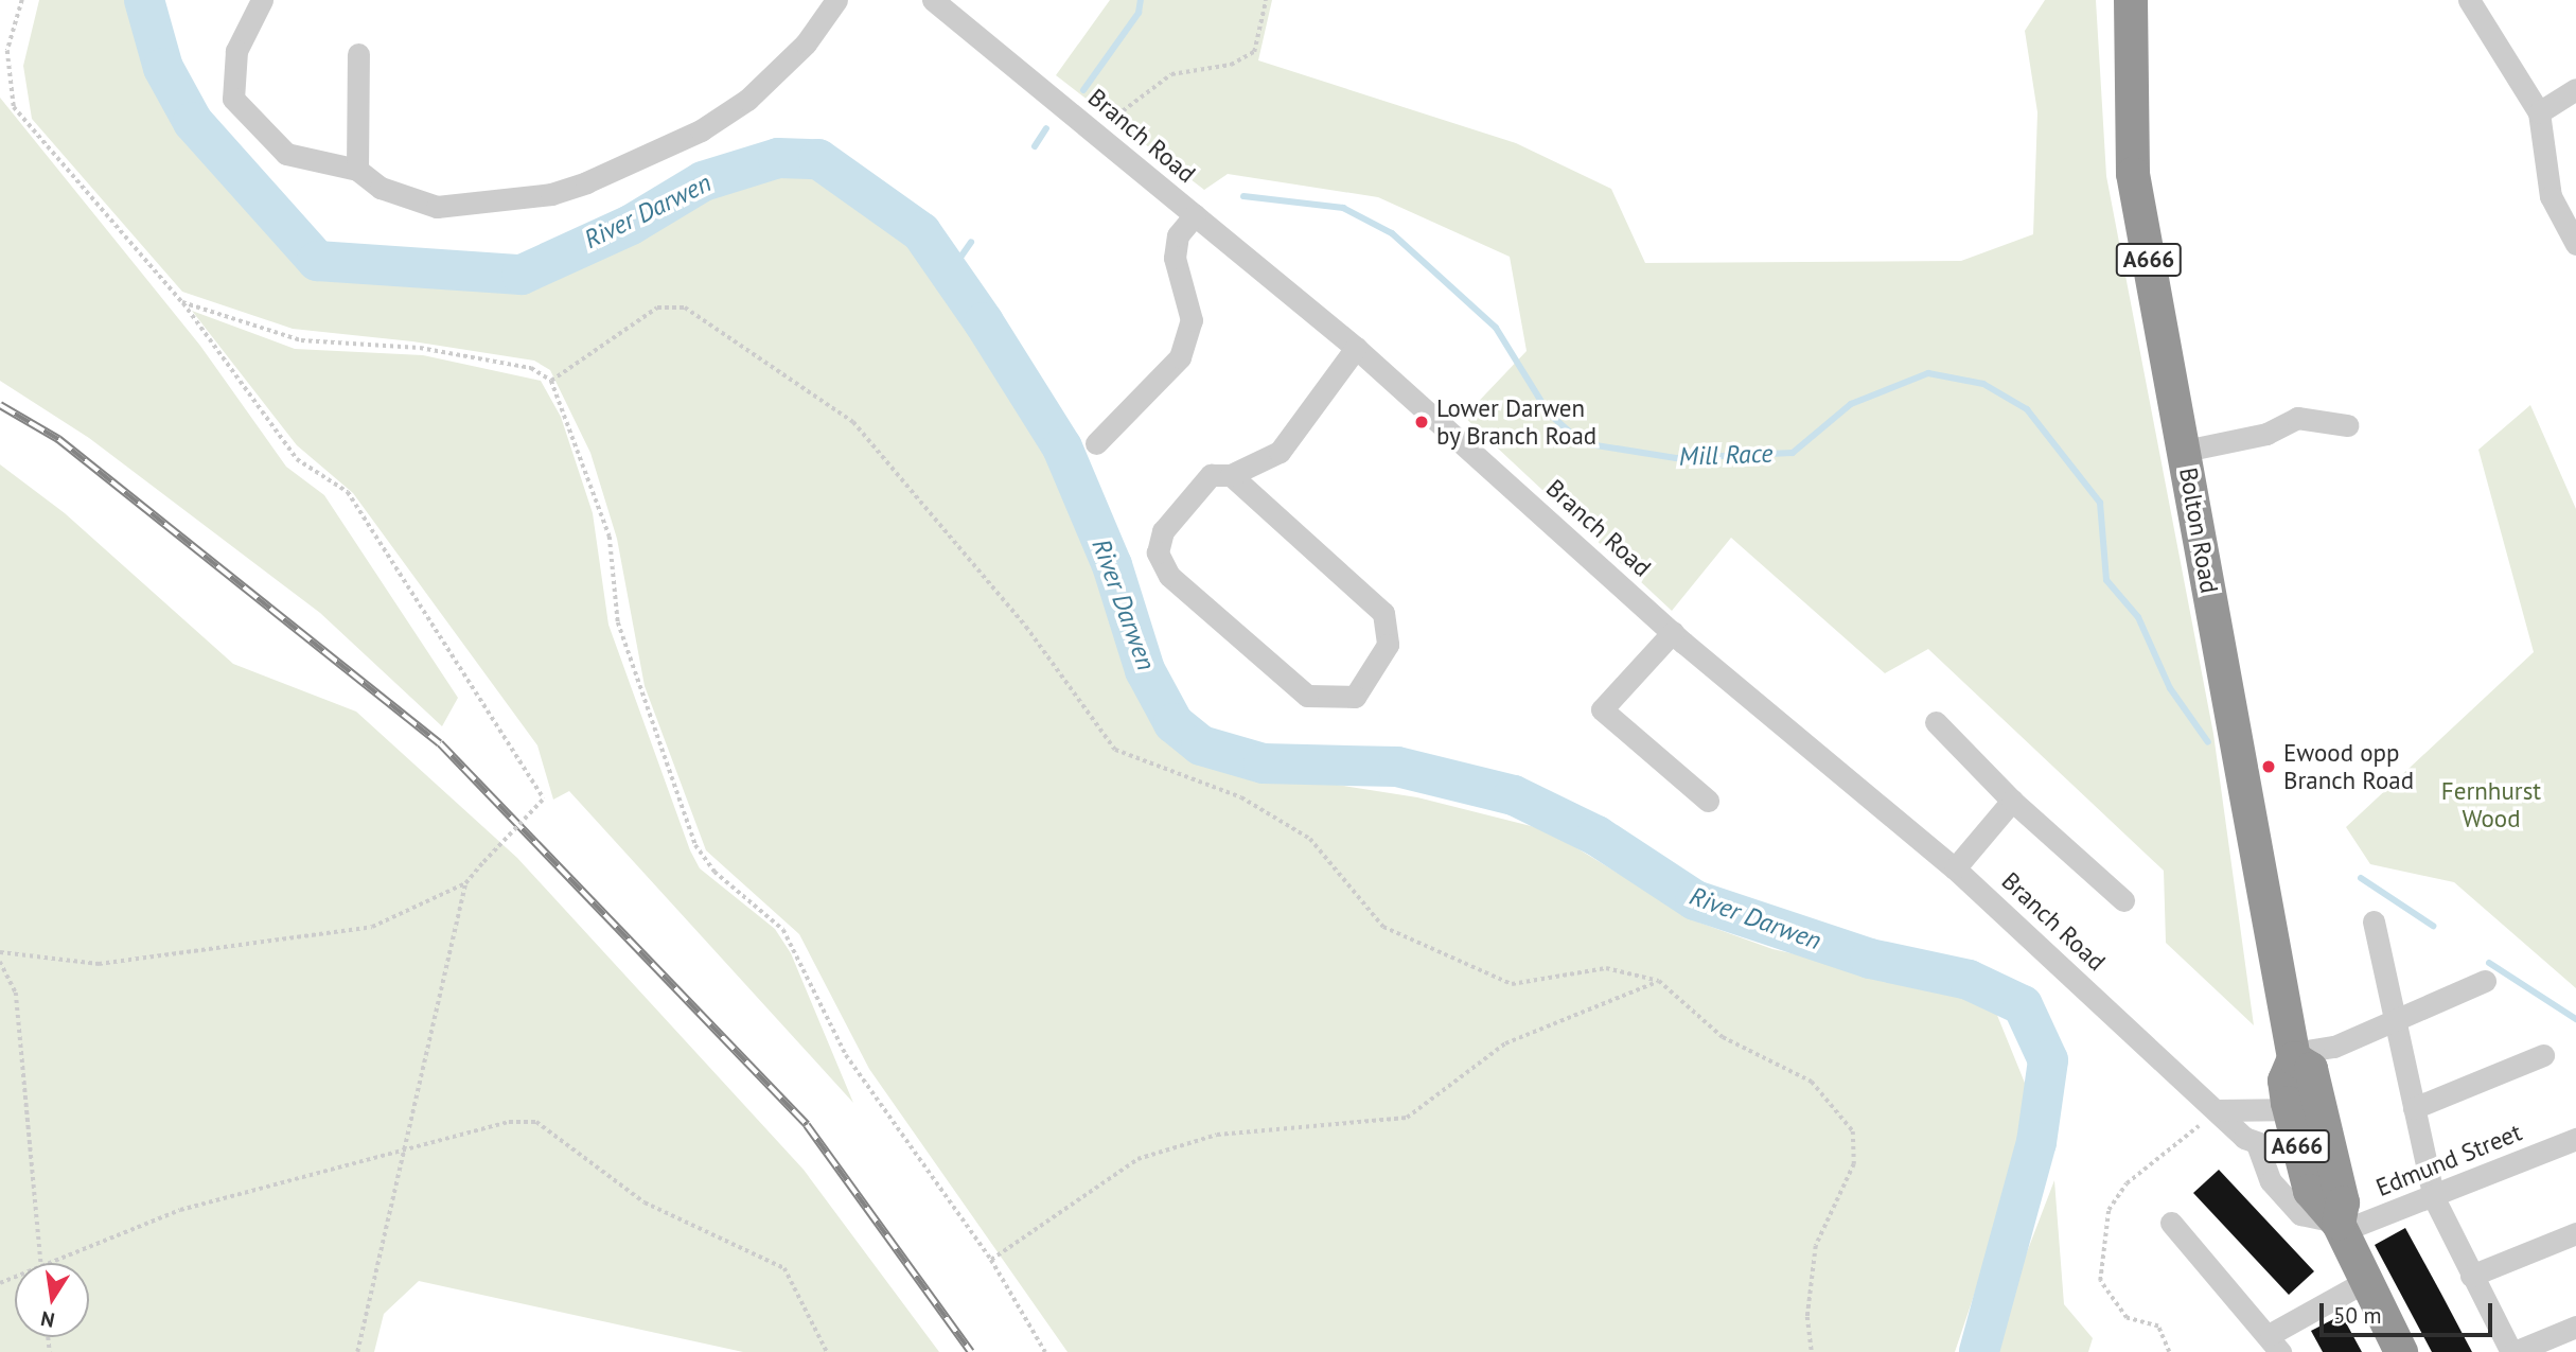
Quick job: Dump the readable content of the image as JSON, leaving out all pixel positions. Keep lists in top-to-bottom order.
{
  "streets": {
    "highway": ["A666", "Bolton Road"],
    "street": ["Branch Road", "Edmund Street"]
  },
  "crossings": [
    ["Bolton Road", "Edmund Street"]
  ],
  "water": ["River Darwen", "Mill Race"],
  "parks": ["Fernhurst Wood"],
  "places": ["Lower Darwen by Branch Road", "Ewood opp Branch Road"],
  "scale_bar": "50 m",
  "north": "bottom"
}
